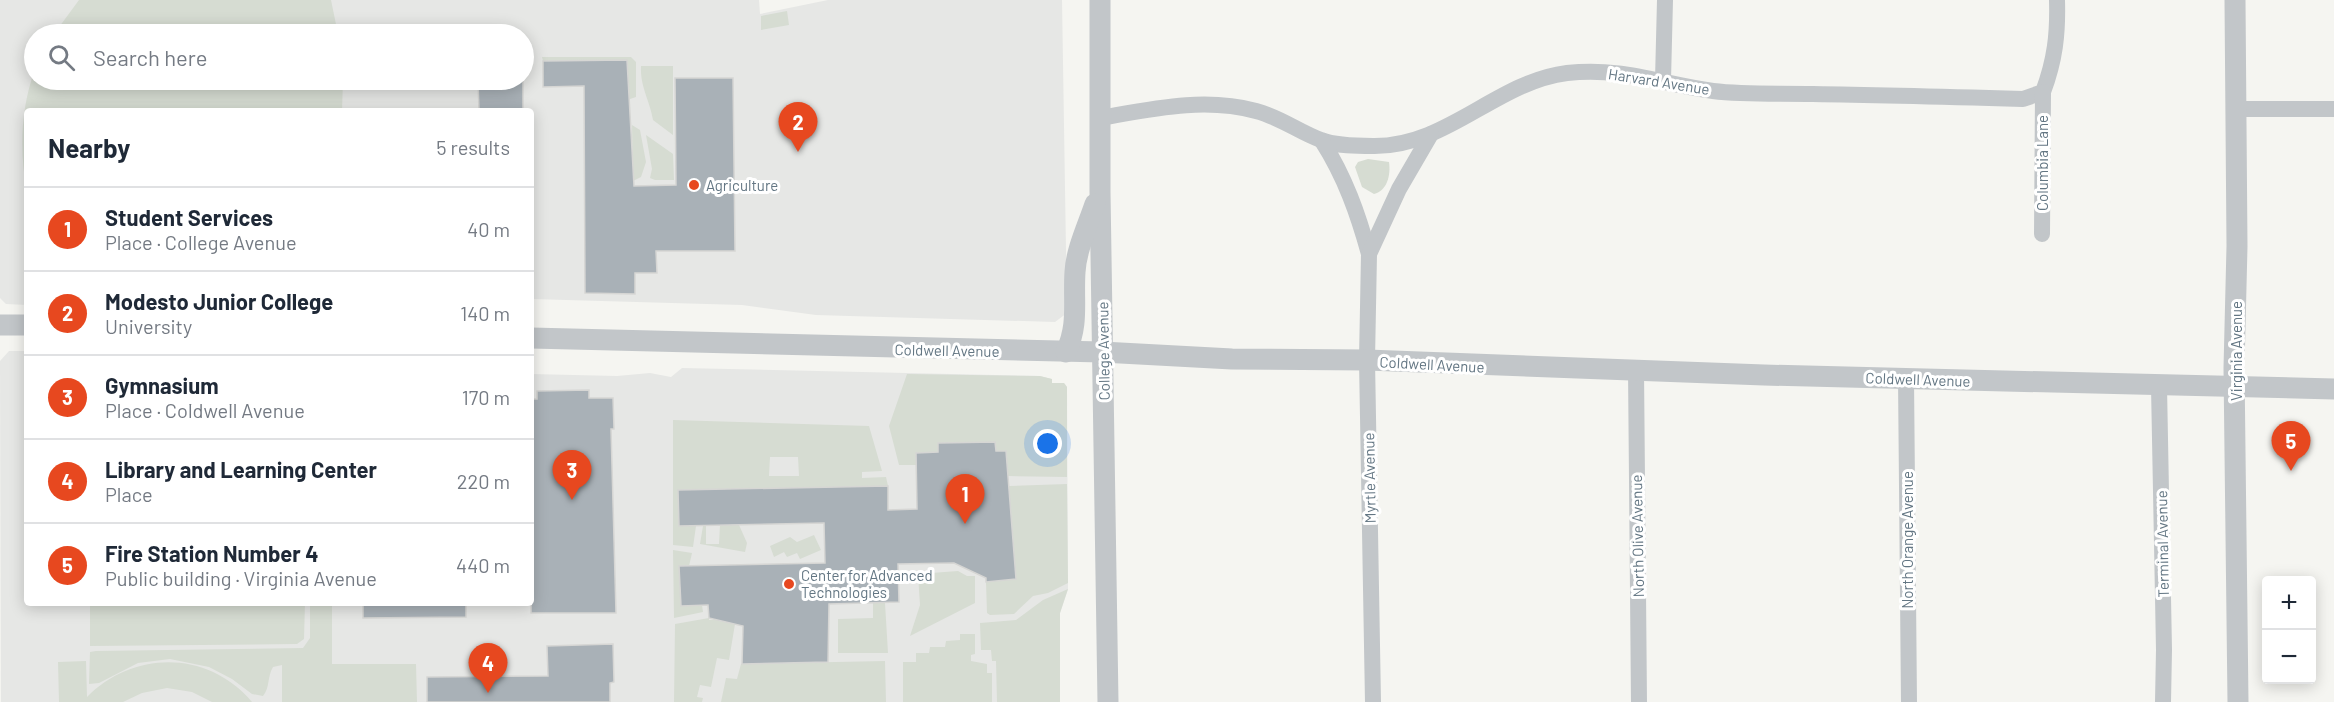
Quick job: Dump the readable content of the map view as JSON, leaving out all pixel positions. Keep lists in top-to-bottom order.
{
  "streets": {
    "street": [
      "Harvard Avenue",
      "Columbia Lane",
      "Coldwell Avenue",
      "College Avenue",
      "Virginia Avenue",
      "Myrtle Avenue",
      "North Olive Avenue",
      "North Orange Avenue",
      "Terminal Avenue"
    ]
  },
  "crossings": [
    ["Harvard Avenue", "Columbia Lane"],
    ["Harvard Avenue", "College Avenue"],
    ["Harvard Avenue", "Myrtle Avenue"],
    ["Coldwell Avenue", "College Avenue"],
    ["Coldwell Avenue", "Virginia Avenue"],
    ["Coldwell Avenue", "Myrtle Avenue"],
    ["Coldwell Avenue", "North Olive Avenue"],
    ["Coldwell Avenue", "North Orange Avenue"],
    ["Coldwell Avenue", "Terminal Avenue"]
  ],
  "places": ["Agriculture", "Center for Advanced Technologies"],
  "page": {
    "search": "Search here",
    "pins": [
      "2",
      "5",
      "3",
      "1",
      "4"
    ],
    "heading": ["Nearby", "5 results"],
    "list": [
      {
        "mark": "1",
        "name": "Student Services",
        "note": "Place · College Avenue",
        "value": "40 m"
      },
      {
        "mark": "2",
        "name": "Modesto Junior College",
        "note": "University",
        "value": "140 m"
      },
      {
        "mark": "3",
        "name": "Gymnasium",
        "note": "Place · Coldwell Avenue",
        "value": "170 m"
      },
      {
        "mark": "4",
        "name": "Library and Learning Center",
        "note": "Place",
        "value": "220 m"
      },
      {
        "mark": "5",
        "name": "Fire Station Number 4",
        "note": "Public building · Virginia Avenue",
        "value": "440 m"
      }
    ],
    "map_buttons": ["+", "−"]
  }
}
